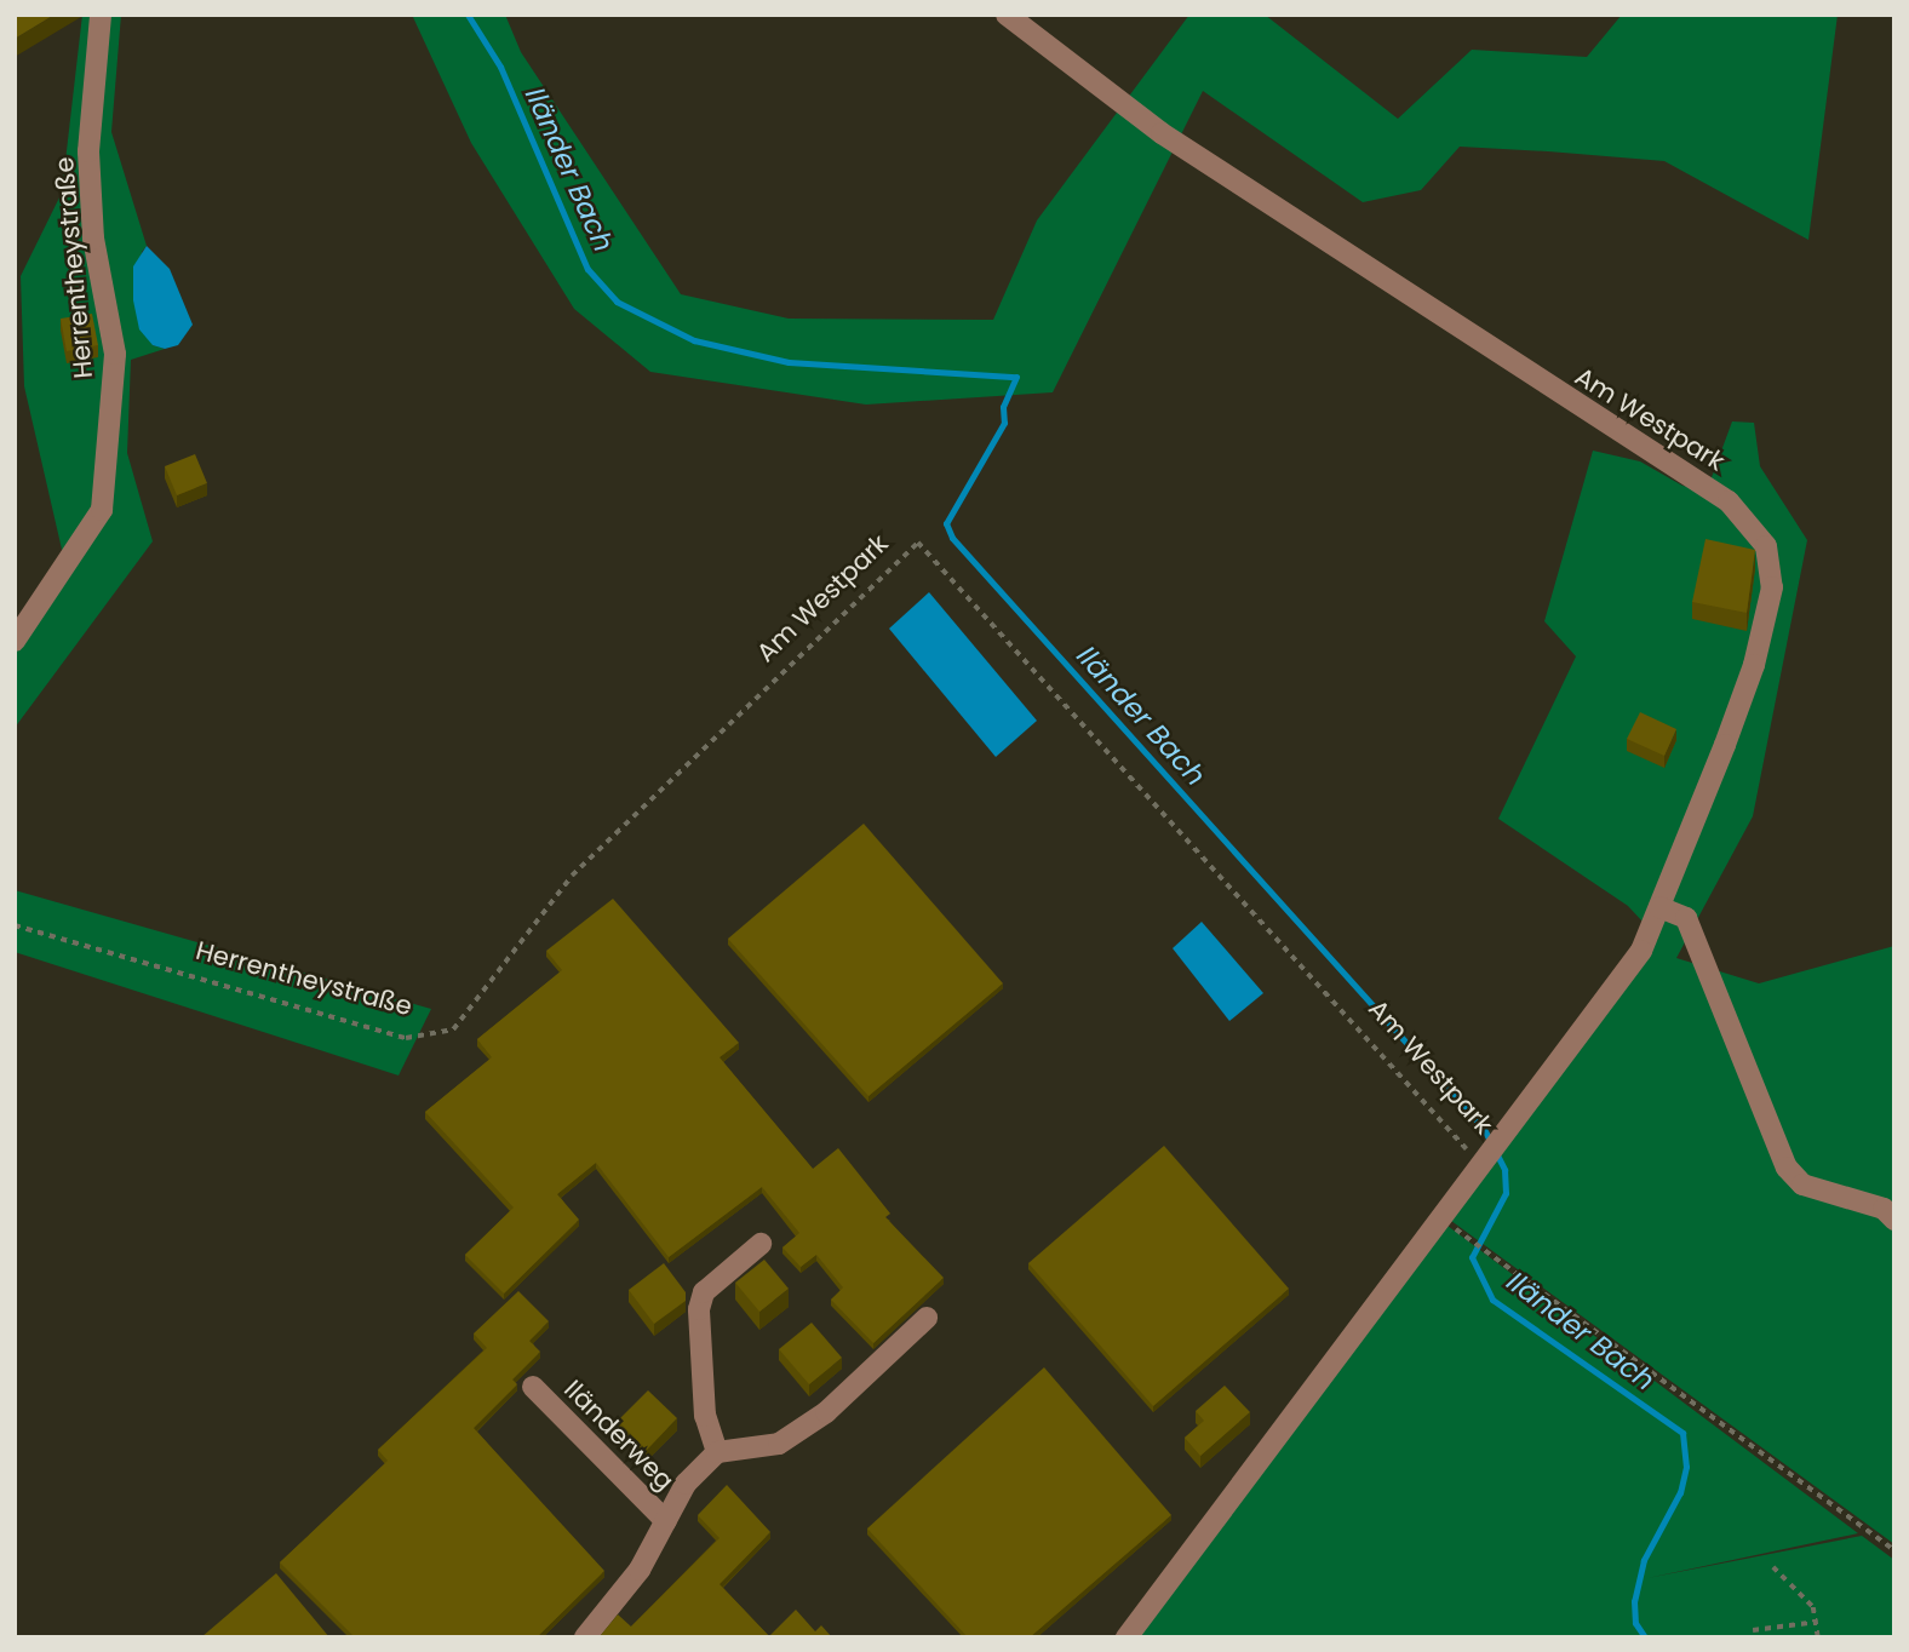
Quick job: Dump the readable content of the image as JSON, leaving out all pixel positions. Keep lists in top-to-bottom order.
{
  "streets": {
    "street": ["Herrentheystraße", "Am Westpark", "Iländerweg"]
  },
  "crossings": [
    ["Herrentheystraße", "Am Westpark"]
  ],
  "water": ["Iländer Bach"]
}
